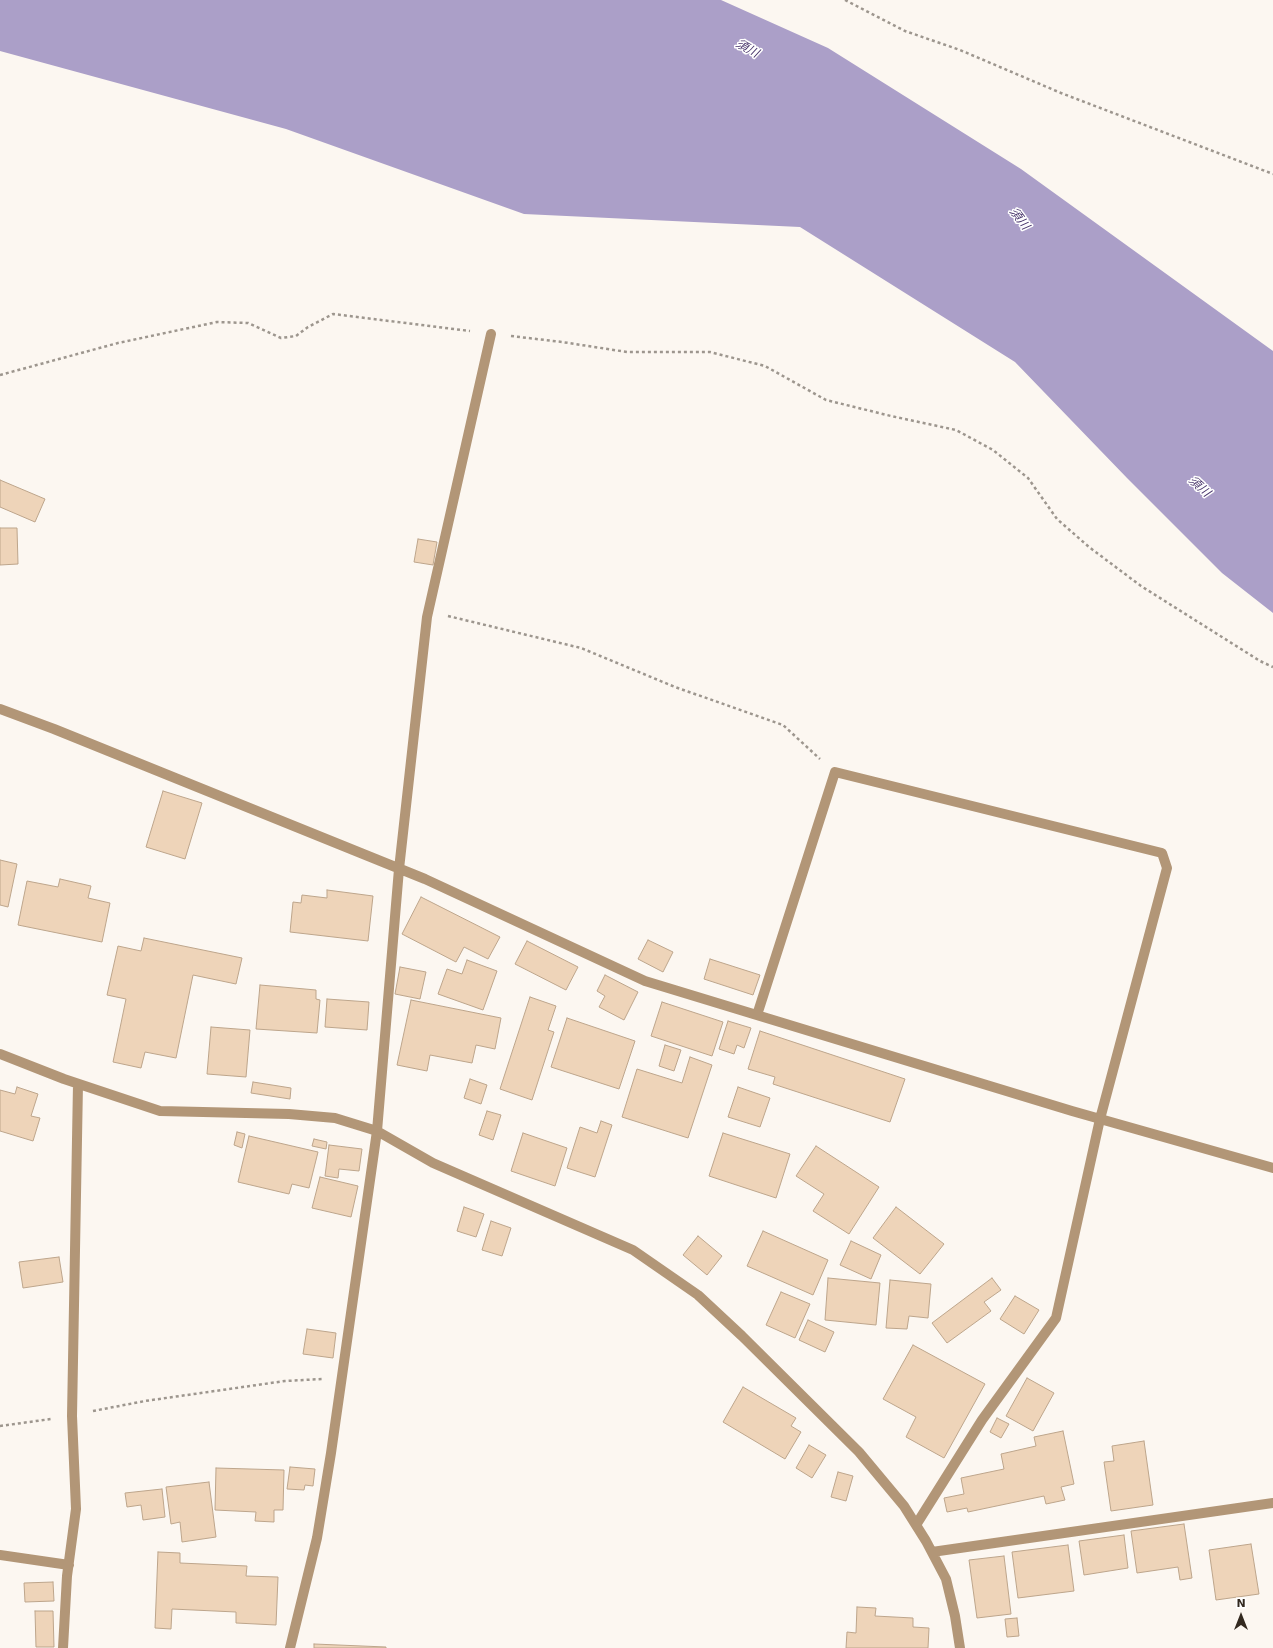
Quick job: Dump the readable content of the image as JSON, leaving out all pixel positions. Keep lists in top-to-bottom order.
{
  "water": ["須川"],
  "north": "top"
}
